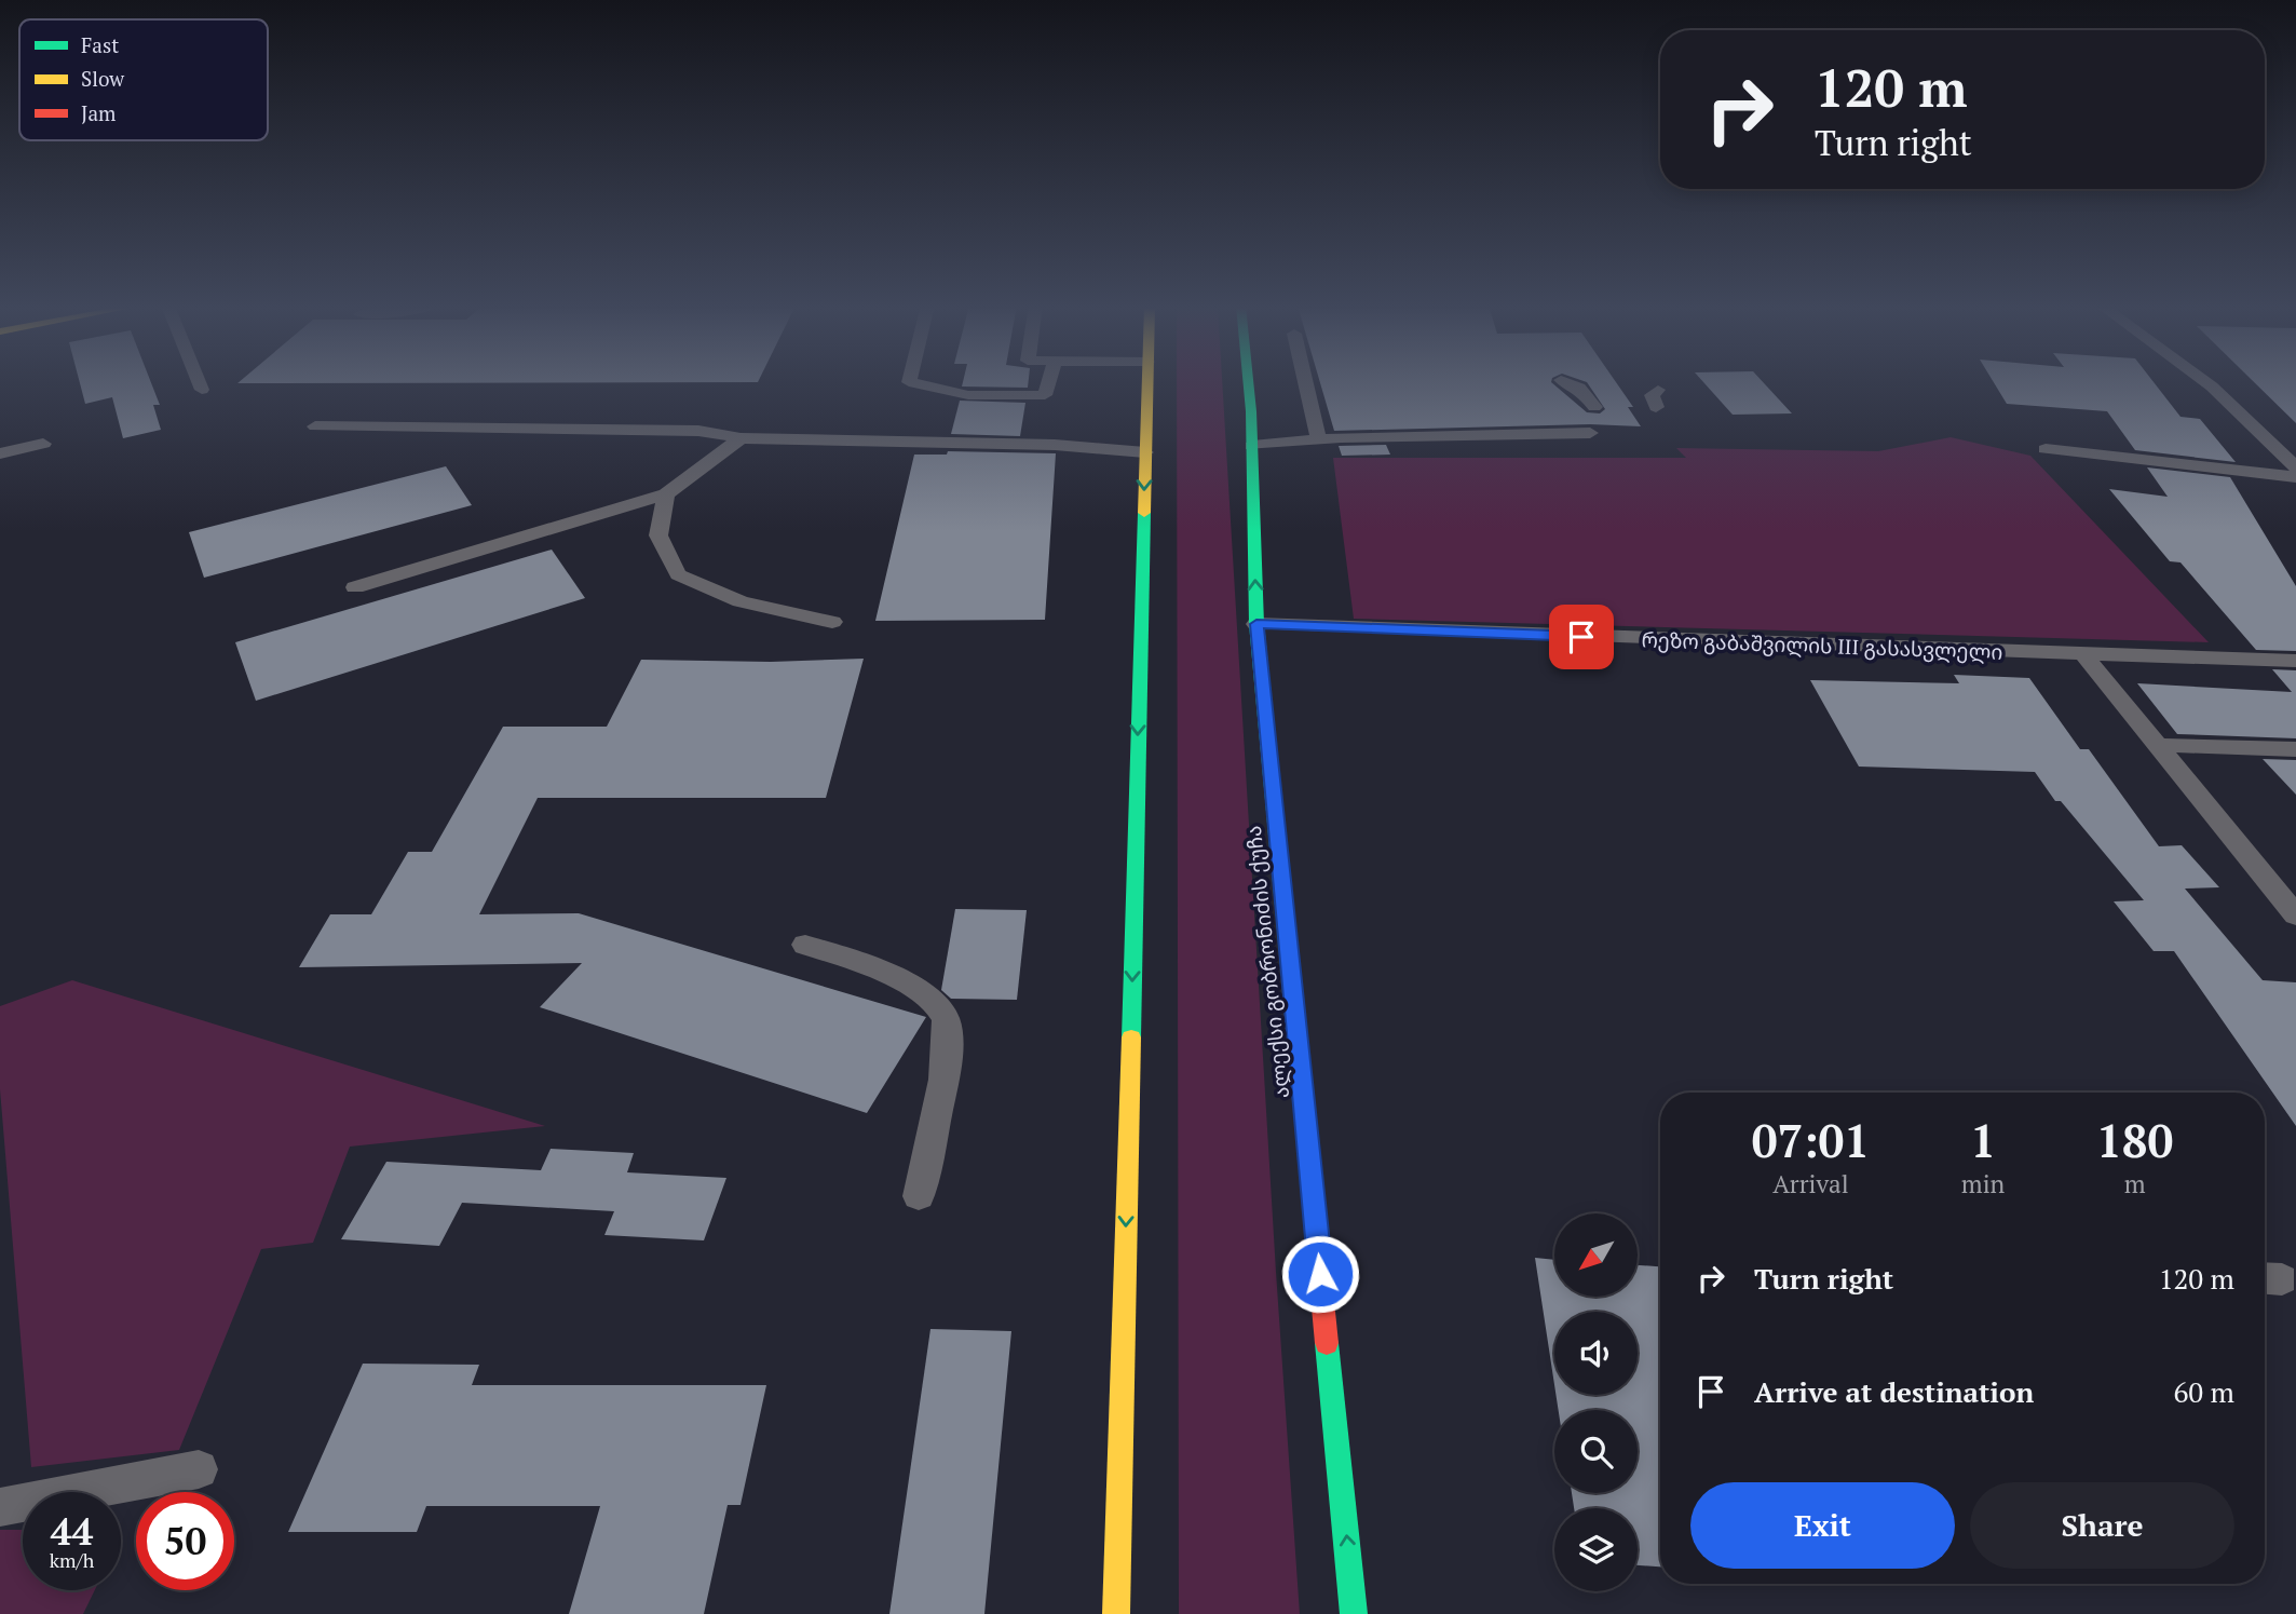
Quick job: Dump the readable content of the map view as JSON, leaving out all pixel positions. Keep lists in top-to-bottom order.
{
  "streets": {
    "main road": ["ალექსი გობრონიძის ქუჩა"],
    "lane": ["რეზო გაბაშვილის III გასასვლელი"]
  },
  "crossings": [
    ["რეზო გაბაშვილის III გასასვლელი", "ალექსი გობრონიძის ქუჩა"]
  ],
  "legend": ["Fast", "Slow", "Jam"],
  "north": "bottom left",
  "page": {
    "turn": ["120 m", "Turn right"],
    "eta": [
      "07:01",
      "Arrival",
      "1",
      "min",
      "180",
      "m"
    ],
    "list": [
      {
        "name": "Turn right",
        "value": "120 m"
      },
      {
        "name": "Arrive at destination",
        "value": "60 m"
      }
    ],
    "buttons": ["Exit", "Share"],
    "speed": "44 km/h",
    "limit": "50"
  }
}
